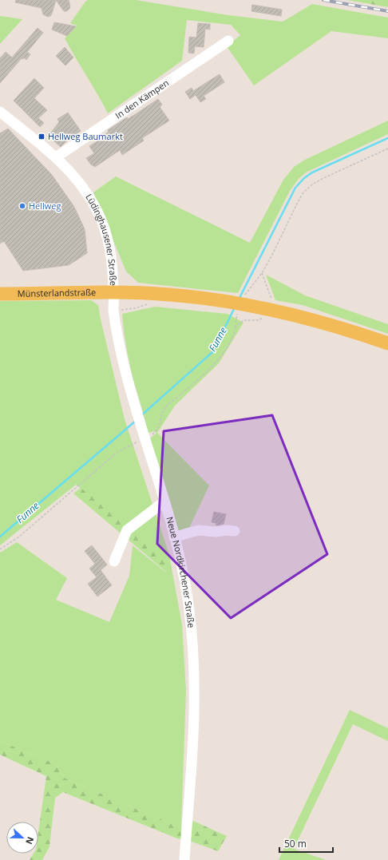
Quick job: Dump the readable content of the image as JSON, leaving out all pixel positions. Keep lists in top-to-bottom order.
{
  "streets": {
    "main road": ["Lüdinghausener Straße", "Münsterlandstraße"],
    "street": ["In den Kämpen", "Neue Nordkirchener Straße"]
  },
  "crossings": [
    ["In den Kämpen", "Lüdinghausener Straße"],
    ["Lüdinghausener Straße", "Münsterlandstraße"],
    ["Lüdinghausener Straße", "Neue Nordkirchener Straße"],
    ["Münsterlandstraße", "Neue Nordkirchener Straße"]
  ],
  "water": ["Funne"],
  "places": {
    "transit": ["Hellweg Baumarkt"],
    "other": ["Hellweg"]
  },
  "scale_bar": "50 m",
  "north": "right"
}
